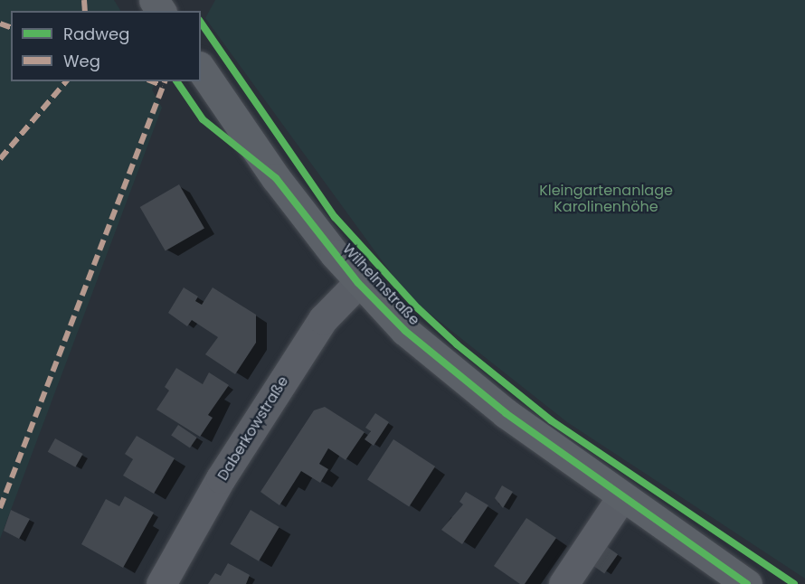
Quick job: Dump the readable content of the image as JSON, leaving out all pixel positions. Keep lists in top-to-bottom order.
{
  "streets": {
    "main road": ["Wilhelmstraße"],
    "street": ["Daberkowstraße"]
  },
  "crossings": [
    ["Wilhelmstraße", "Daberkowstraße"]
  ],
  "parks": ["Kleingartenanlage Karolinenhöhe"],
  "legend": ["Radweg", "Weg"]
}
